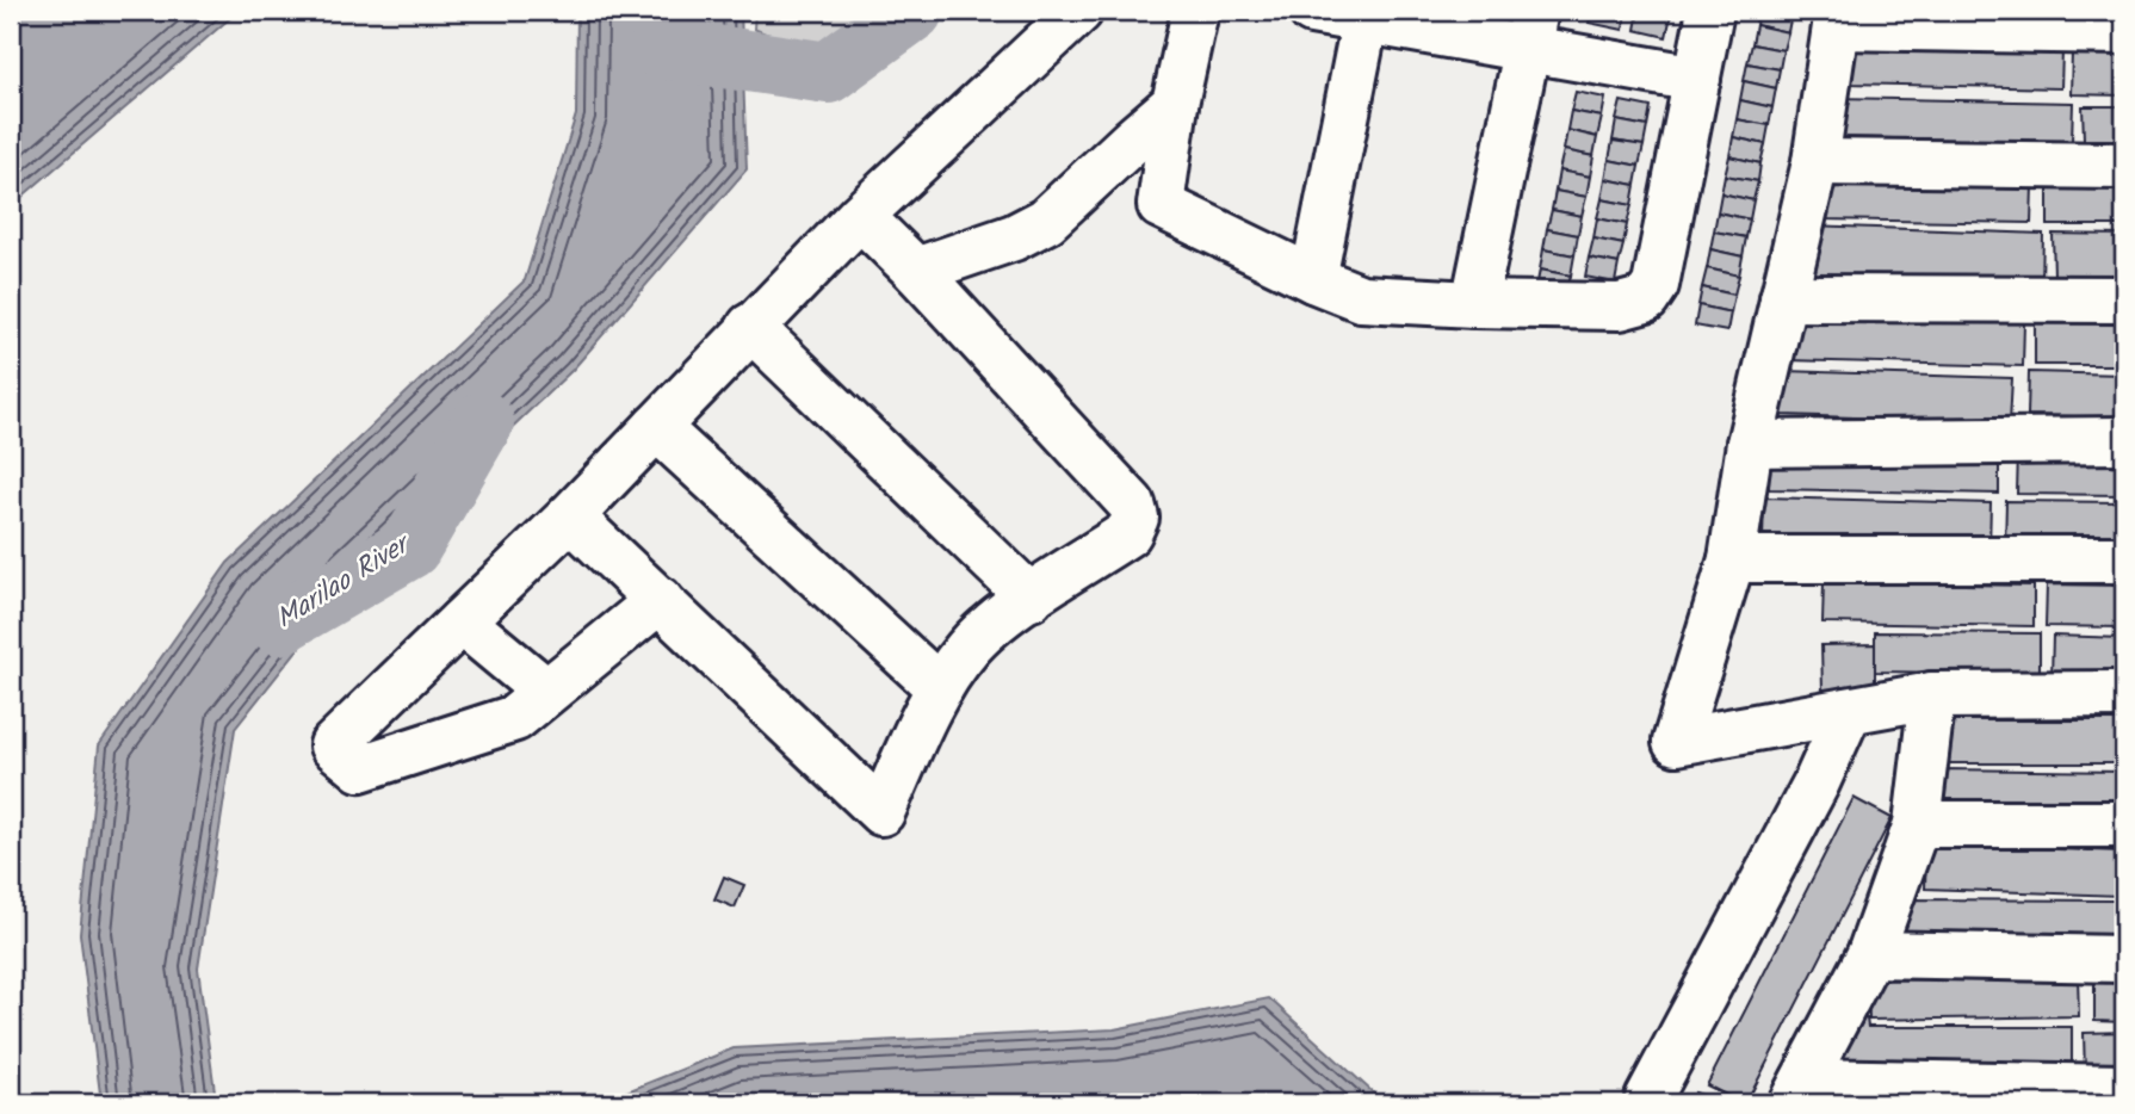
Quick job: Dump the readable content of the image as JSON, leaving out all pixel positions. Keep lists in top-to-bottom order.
{
  "water": ["Marilao River"]
}
